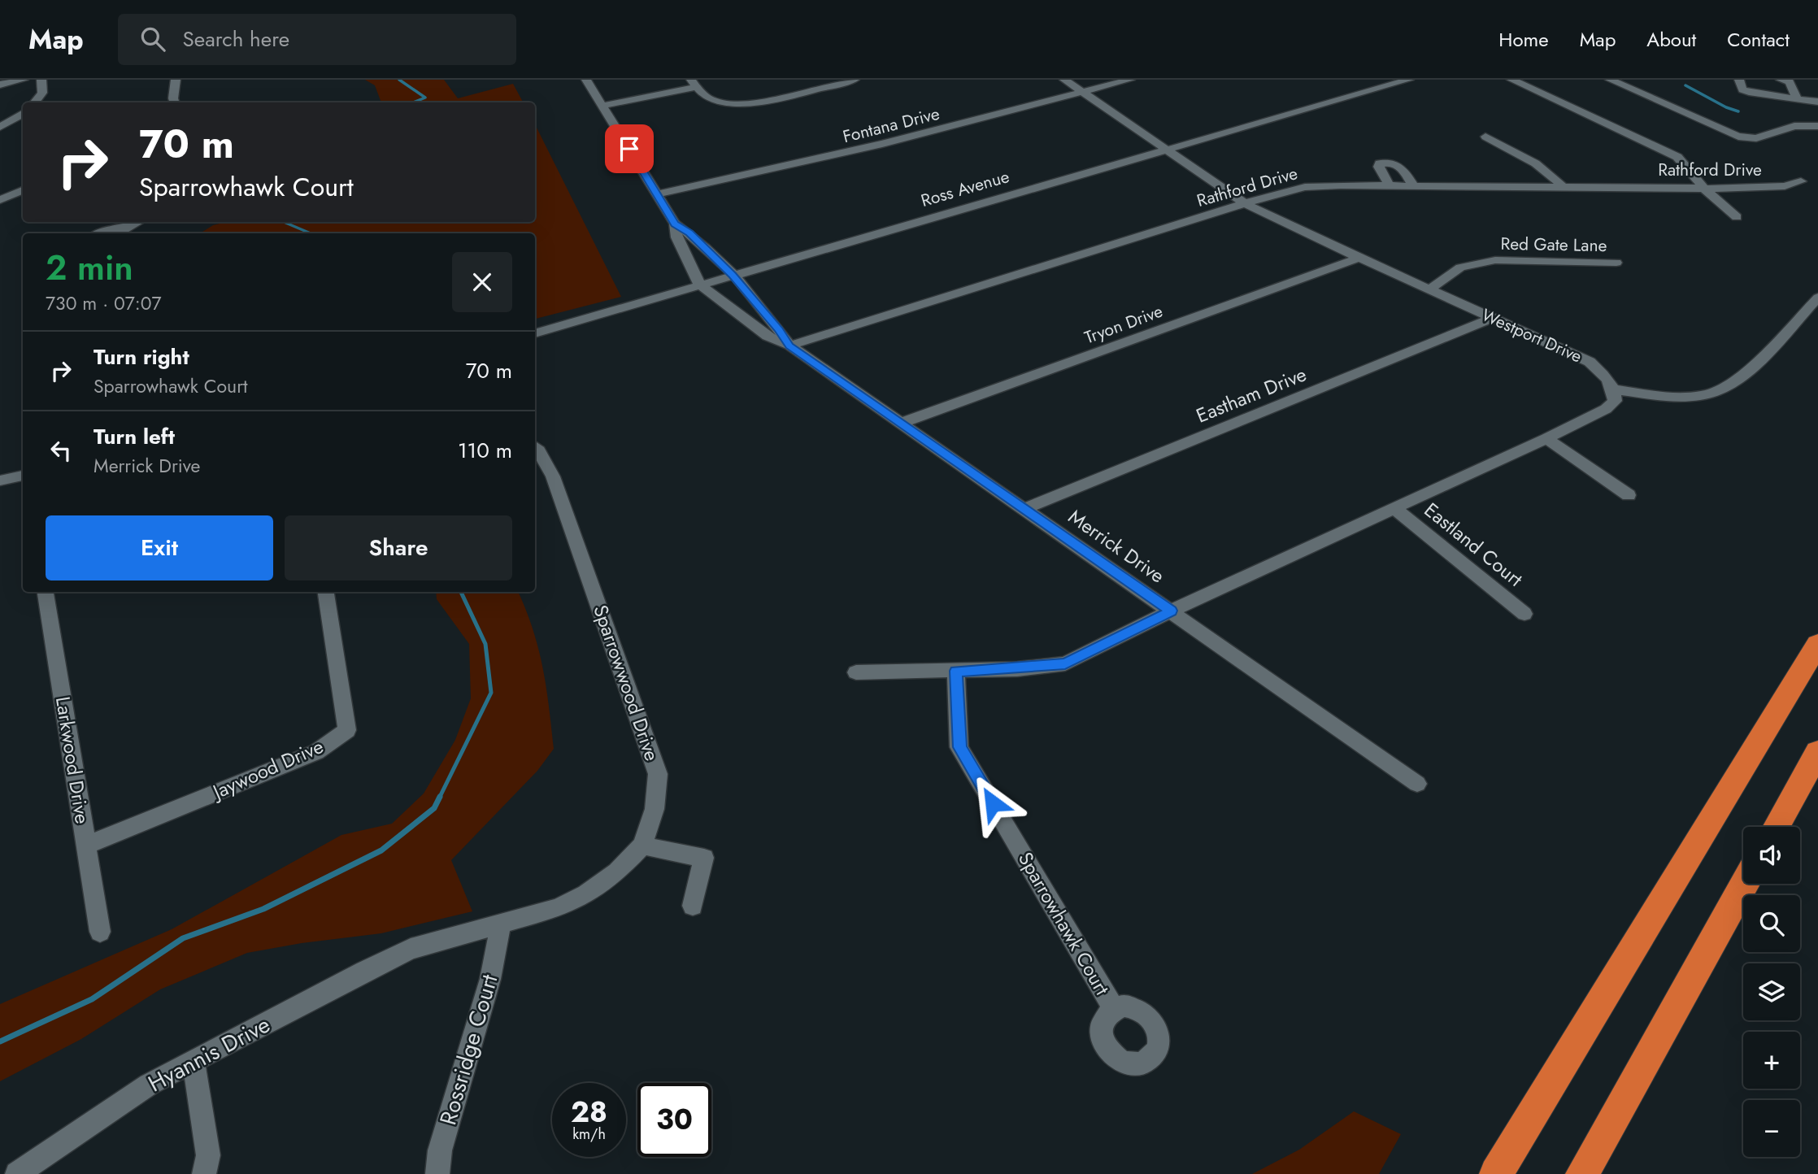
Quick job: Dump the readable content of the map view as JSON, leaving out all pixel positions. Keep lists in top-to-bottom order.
{
  "streets": {
    "street": [
      "Fontana Drive",
      "Rathford Drive",
      "Ross Avenue",
      "Red Gate Lane",
      "Tryon Drive",
      "Westport Drive",
      "Eastham Drive",
      "Eastland Court",
      "Merrick Drive",
      "Sparrowwood Drive",
      "Larkwood Drive",
      "Jaywood Drive",
      "Sparrowhawk Court",
      "Rossridge Court",
      "Hyannis Drive"
    ]
  },
  "crossings": [
    ["Fontana Drive", "Westport Drive"],
    ["Fontana Drive", "Merrick Drive"],
    ["Rathford Drive", "Westport Drive"],
    ["Rathford Drive", "Merrick Drive"],
    ["Ross Avenue", "Westport Drive"],
    ["Ross Avenue", "Merrick Drive"],
    ["Red Gate Lane", "Westport Drive"],
    ["Tryon Drive", "Westport Drive"],
    ["Tryon Drive", "Merrick Drive"],
    ["Westport Drive", "Eastham Drive"],
    ["Eastham Drive", "Merrick Drive"],
    ["Sparrowwood Drive", "Rossridge Court"],
    ["Sparrowwood Drive", "Hyannis Drive"],
    ["Larkwood Drive", "Jaywood Drive"]
  ],
  "page": {
    "header": "Map",
    "search": "Search here",
    "nav": [
      "Home",
      "Map",
      "About",
      "Contact"
    ],
    "turn": ["70 m", "Sparrowhawk Court"],
    "heading": ["2 min", "730 m · 07:07"],
    "list": [
      {
        "name": "Turn right",
        "note": "Sparrowhawk Court",
        "value": "70 m"
      },
      {
        "name": "Turn left",
        "note": "Merrick Drive",
        "value": "110 m"
      }
    ],
    "buttons": ["Exit", "Share"],
    "map_buttons": ["+", "−"],
    "speed": "28 km/h",
    "limit": "30"
  }
}
